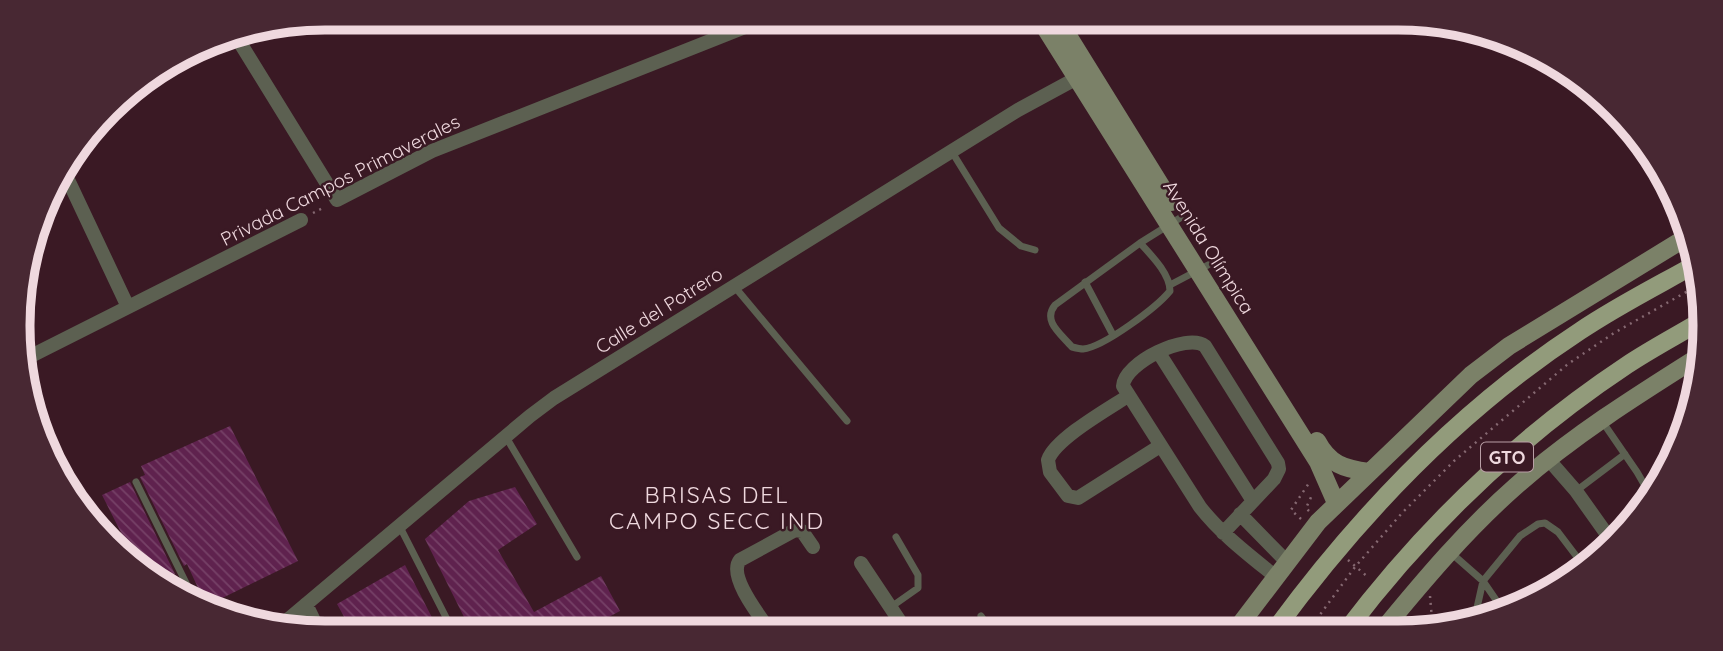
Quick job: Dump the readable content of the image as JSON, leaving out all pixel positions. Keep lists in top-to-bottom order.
{
  "streets": {
    "main road": ["GTO"],
    "street": ["Privada Campos Primaverales", "Avenida Olímpica", "Calle del Potrero"]
  },
  "crossings": [
    ["Avenida Olímpica", "Calle del Potrero"]
  ],
  "districts": ["BRISAS DEL CAMPO SECC IND"]
}
